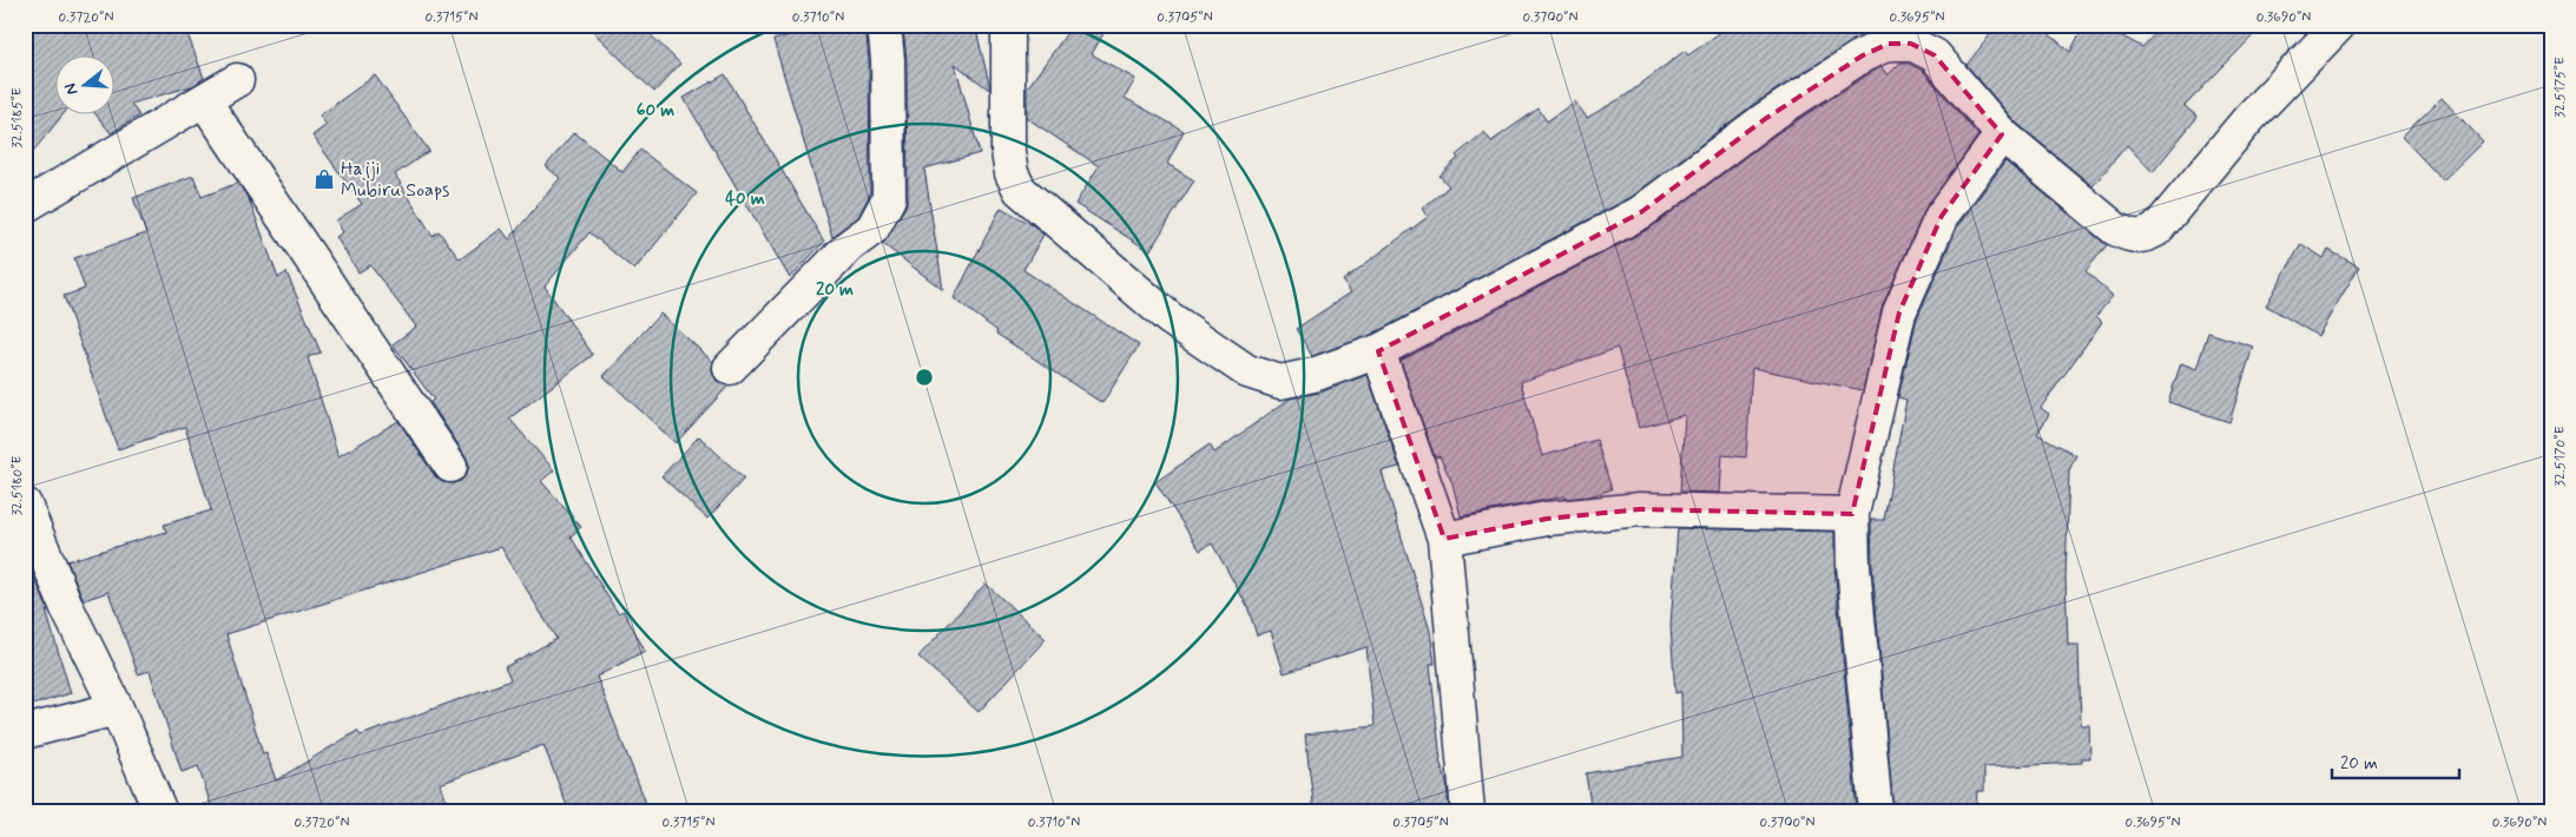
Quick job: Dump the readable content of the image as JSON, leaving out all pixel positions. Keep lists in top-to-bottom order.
{
  "places": {
    "shop": ["Hajji Mubiru Soaps"]
  },
  "scale_bar": "20 m",
  "north": "left",
  "coordinates": [
    "0.3720°N",
    "0.3715°N",
    "0.3710°N",
    "0.3705°N",
    "0.3700°N",
    "0.3695°N",
    "0.3690°N",
    "32.5175°E",
    "32.5185°E",
    "32.5170°E",
    "32.5180°E"
  ],
  "rings": ["60 m", "40 m", "20 m"]
}
